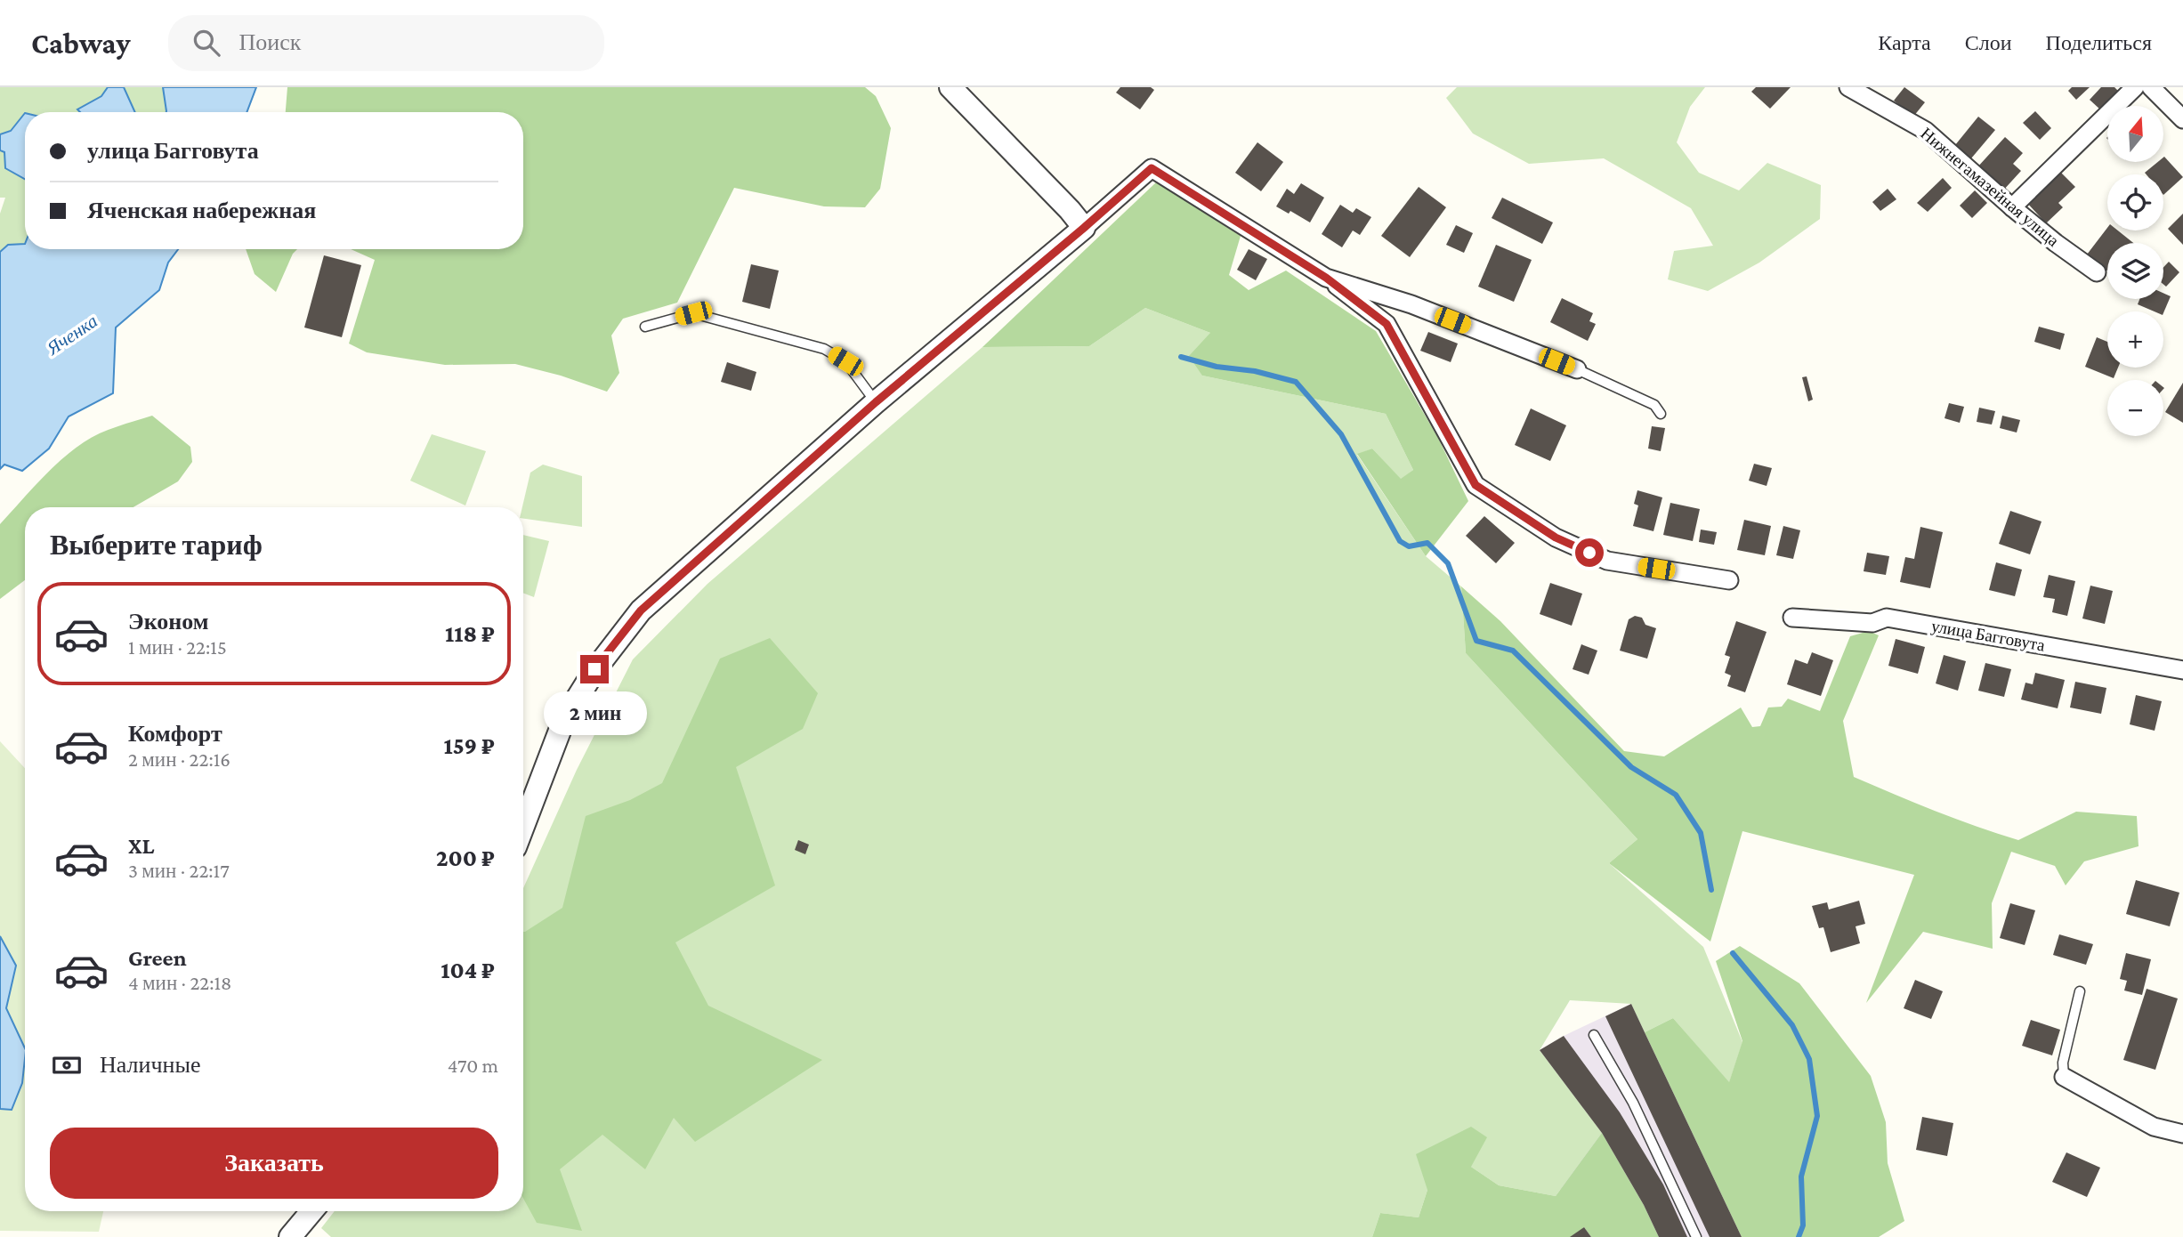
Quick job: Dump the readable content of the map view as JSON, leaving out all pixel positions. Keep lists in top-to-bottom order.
{
  "streets": {
    "street": ["Нижнегамазейная улица", "улица Багговута"]
  },
  "water": ["Яченка"],
  "north": "top",
  "page": {
    "header": "Cabway",
    "search": "Поиск",
    "nav": ["Карта", "Слои", "Поделиться"],
    "map_buttons": ["+", "−"],
    "banner": ["улица Багговута", "Яченская набережная"],
    "heading": "Выберите тариф",
    "list": [
      {
        "name": "Эконом",
        "note": "1 мин · 22:15",
        "value": "118 ₽"
      },
      {
        "name": "Комфорт",
        "note": "2 мин · 22:16",
        "value": "159 ₽"
      },
      {
        "name": "XL",
        "note": "3 мин · 22:17",
        "value": "200 ₽"
      },
      {
        "name": "Green",
        "note": "4 мин · 22:18",
        "value": "104 ₽"
      }
    ],
    "bubble": "2 мин",
    "pay": ["Наличные", "470 m"],
    "buttons": "Заказать"
  }
}
